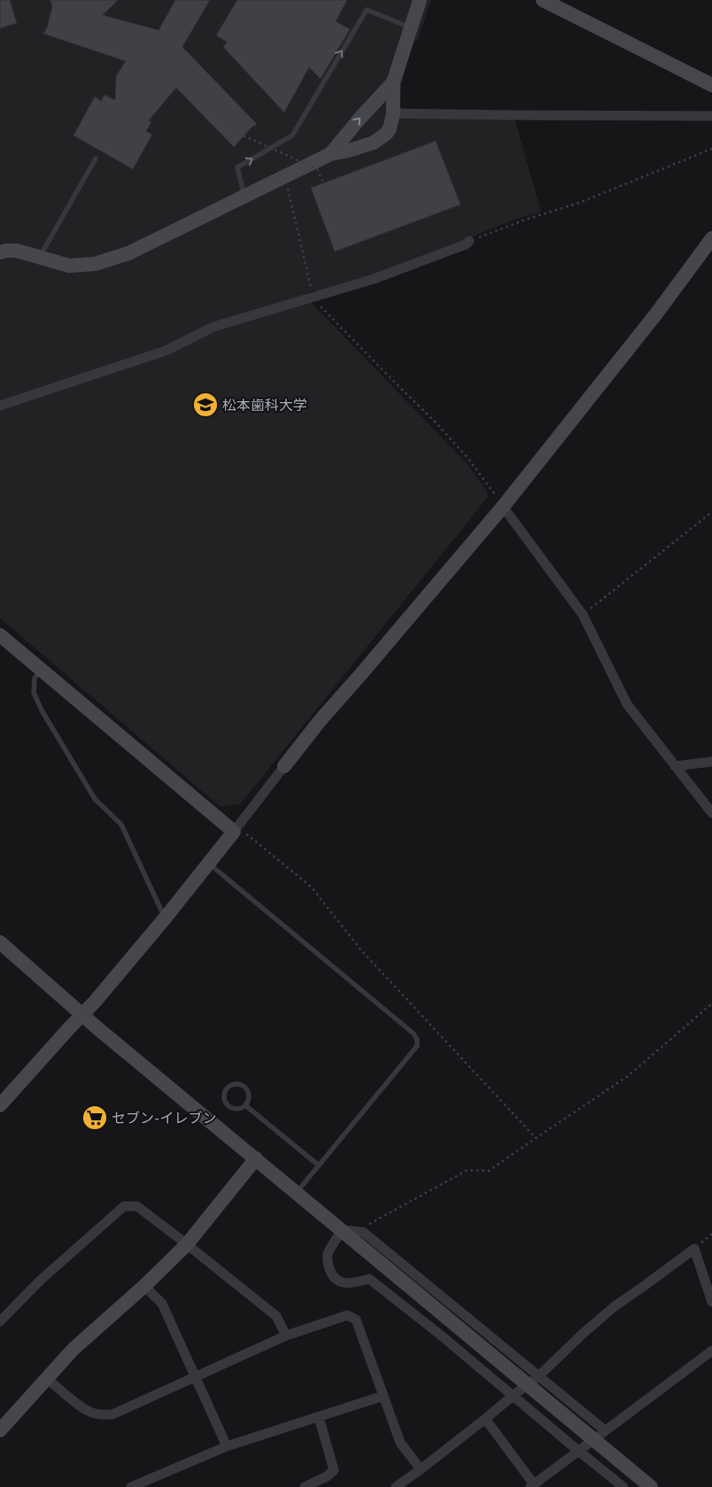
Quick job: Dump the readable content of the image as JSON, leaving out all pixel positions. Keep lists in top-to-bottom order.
{
  "places": {
    "school or university": ["松本歯科大学"],
    "supermarket": ["セブン-イレブン"]
  }
}
